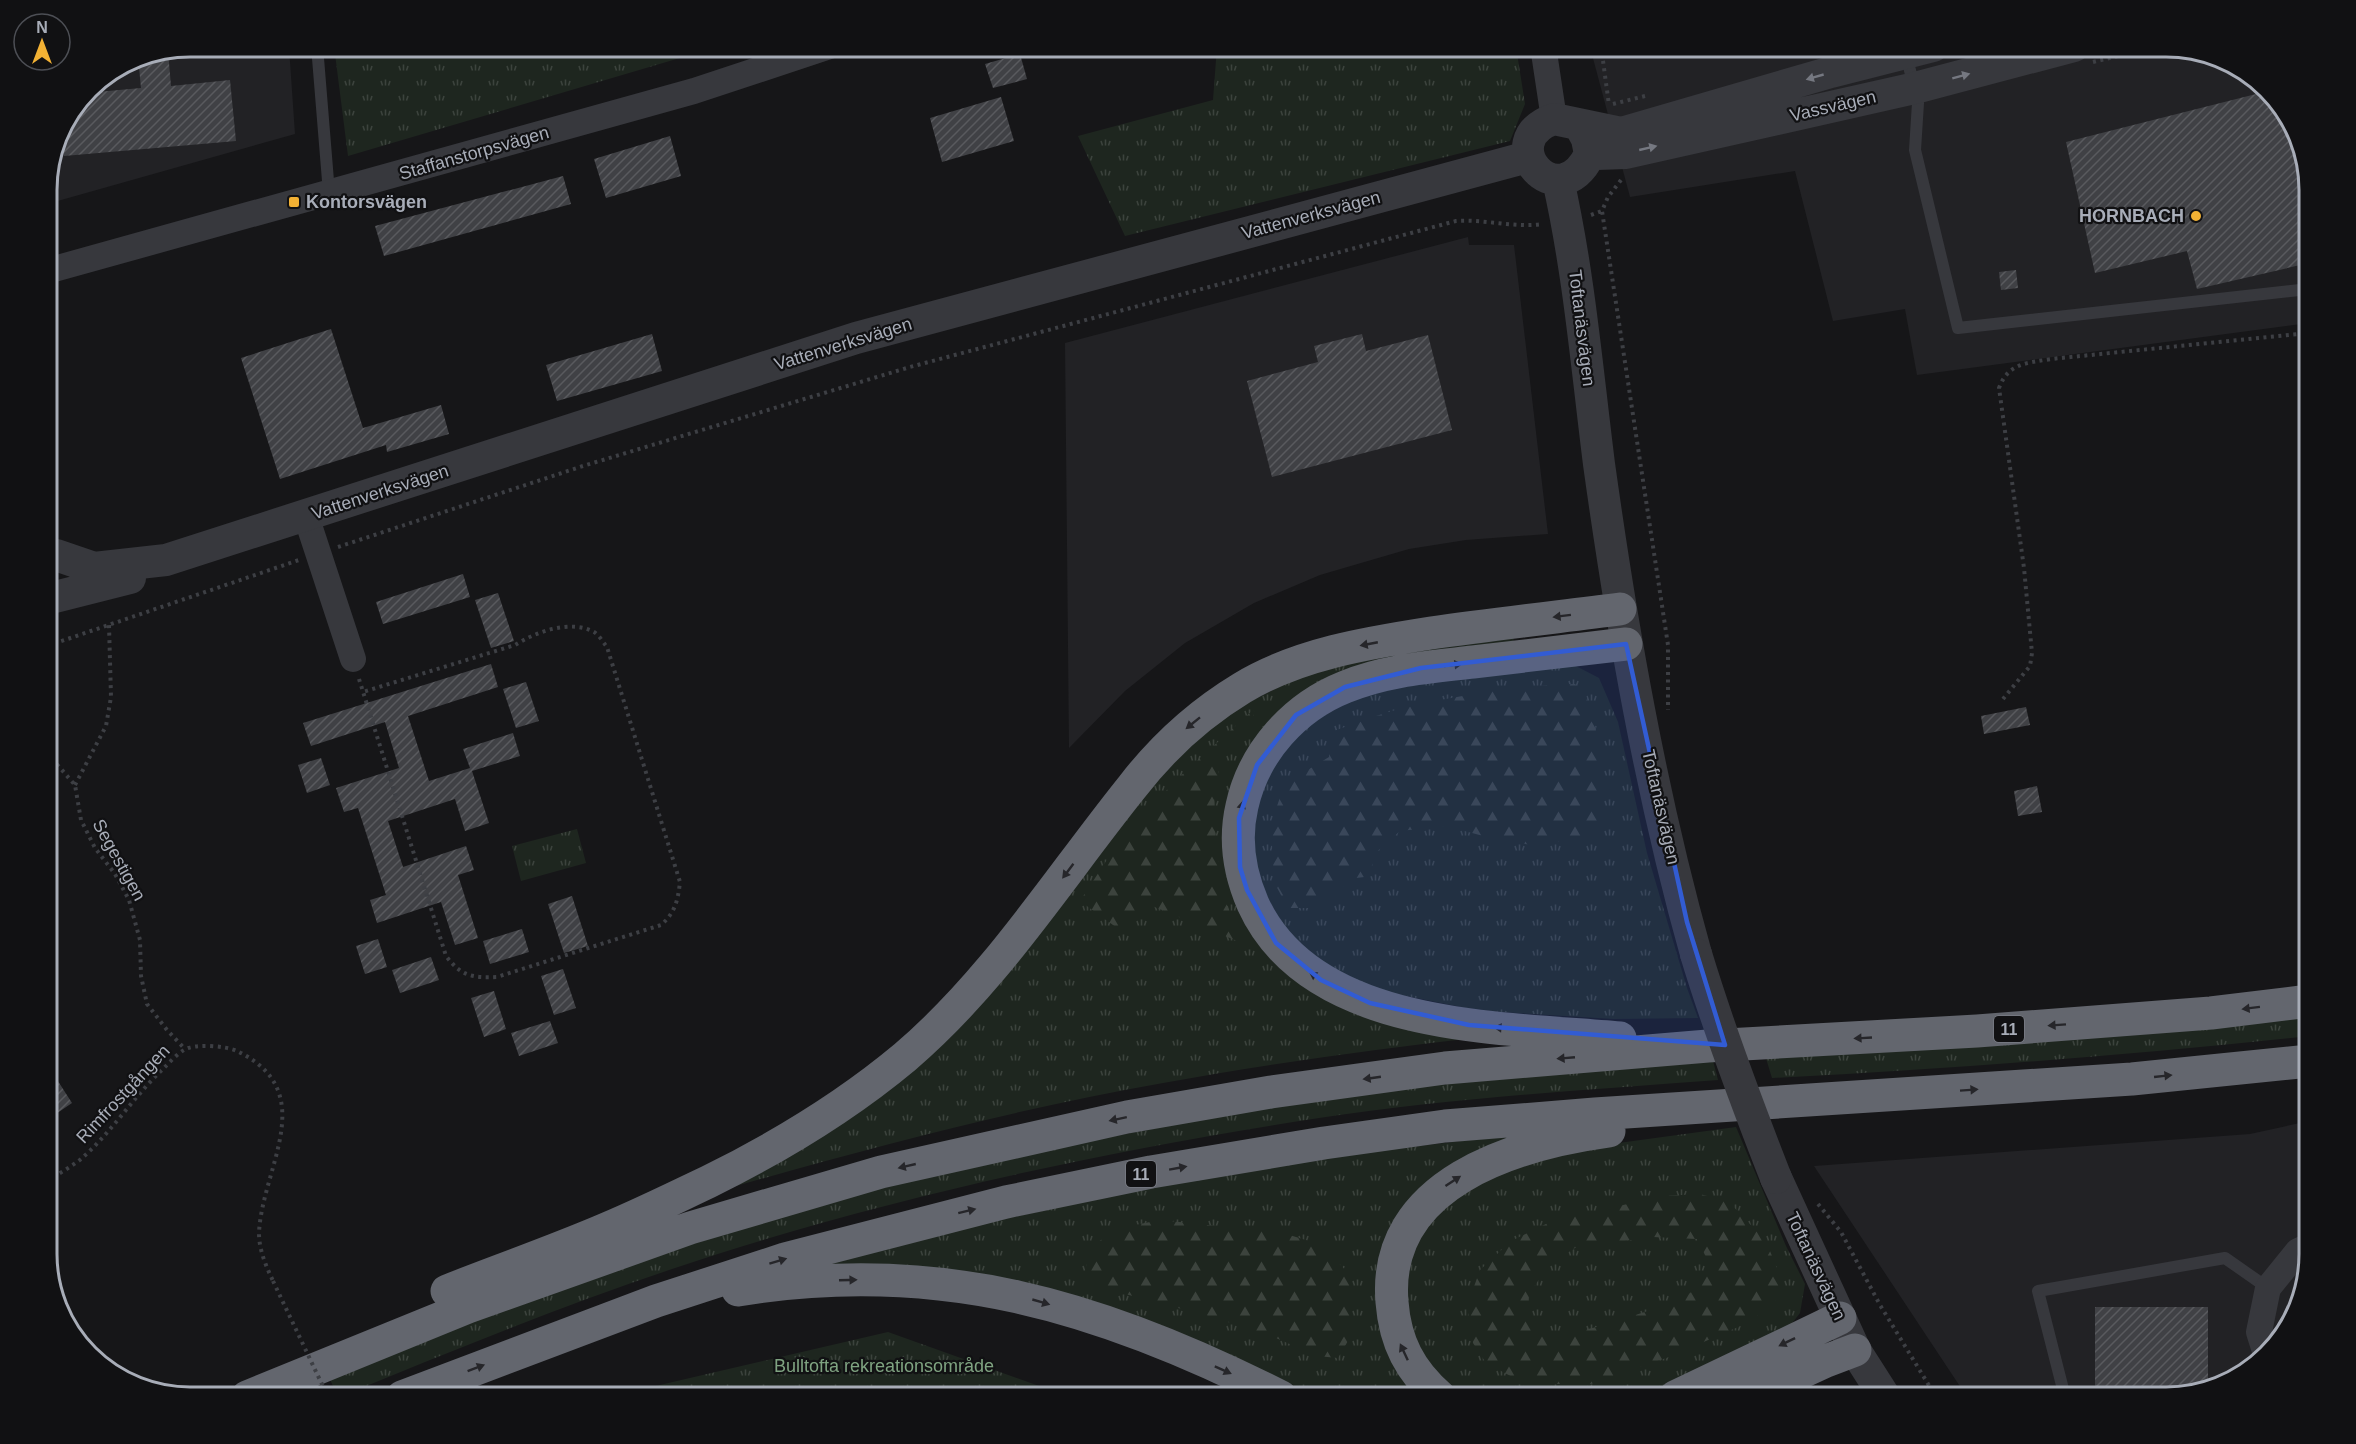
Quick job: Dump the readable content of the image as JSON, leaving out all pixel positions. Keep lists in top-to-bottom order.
{
  "streets": {
    "highway": ["11"],
    "street": [
      "Vassvägen",
      "Staffanstorpsvägen",
      "Vattenverksvägen",
      "Toftanäsvägen"
    ],
    "path": ["Segestigen", "Rimfrostgången"]
  },
  "crossings": [
    ["Vassvägen", "Vattenverksvägen"],
    ["Vassvägen", "Toftanäsvägen"],
    ["Vattenverksvägen", "Toftanäsvägen"],
    ["Segestigen", "Rimfrostgången"]
  ],
  "parks": ["Bulltofta rekreationsområde"],
  "places": {
    "transit": ["Kontorsvägen"],
    "other": ["HORNBACH"]
  },
  "north": "top"
}
